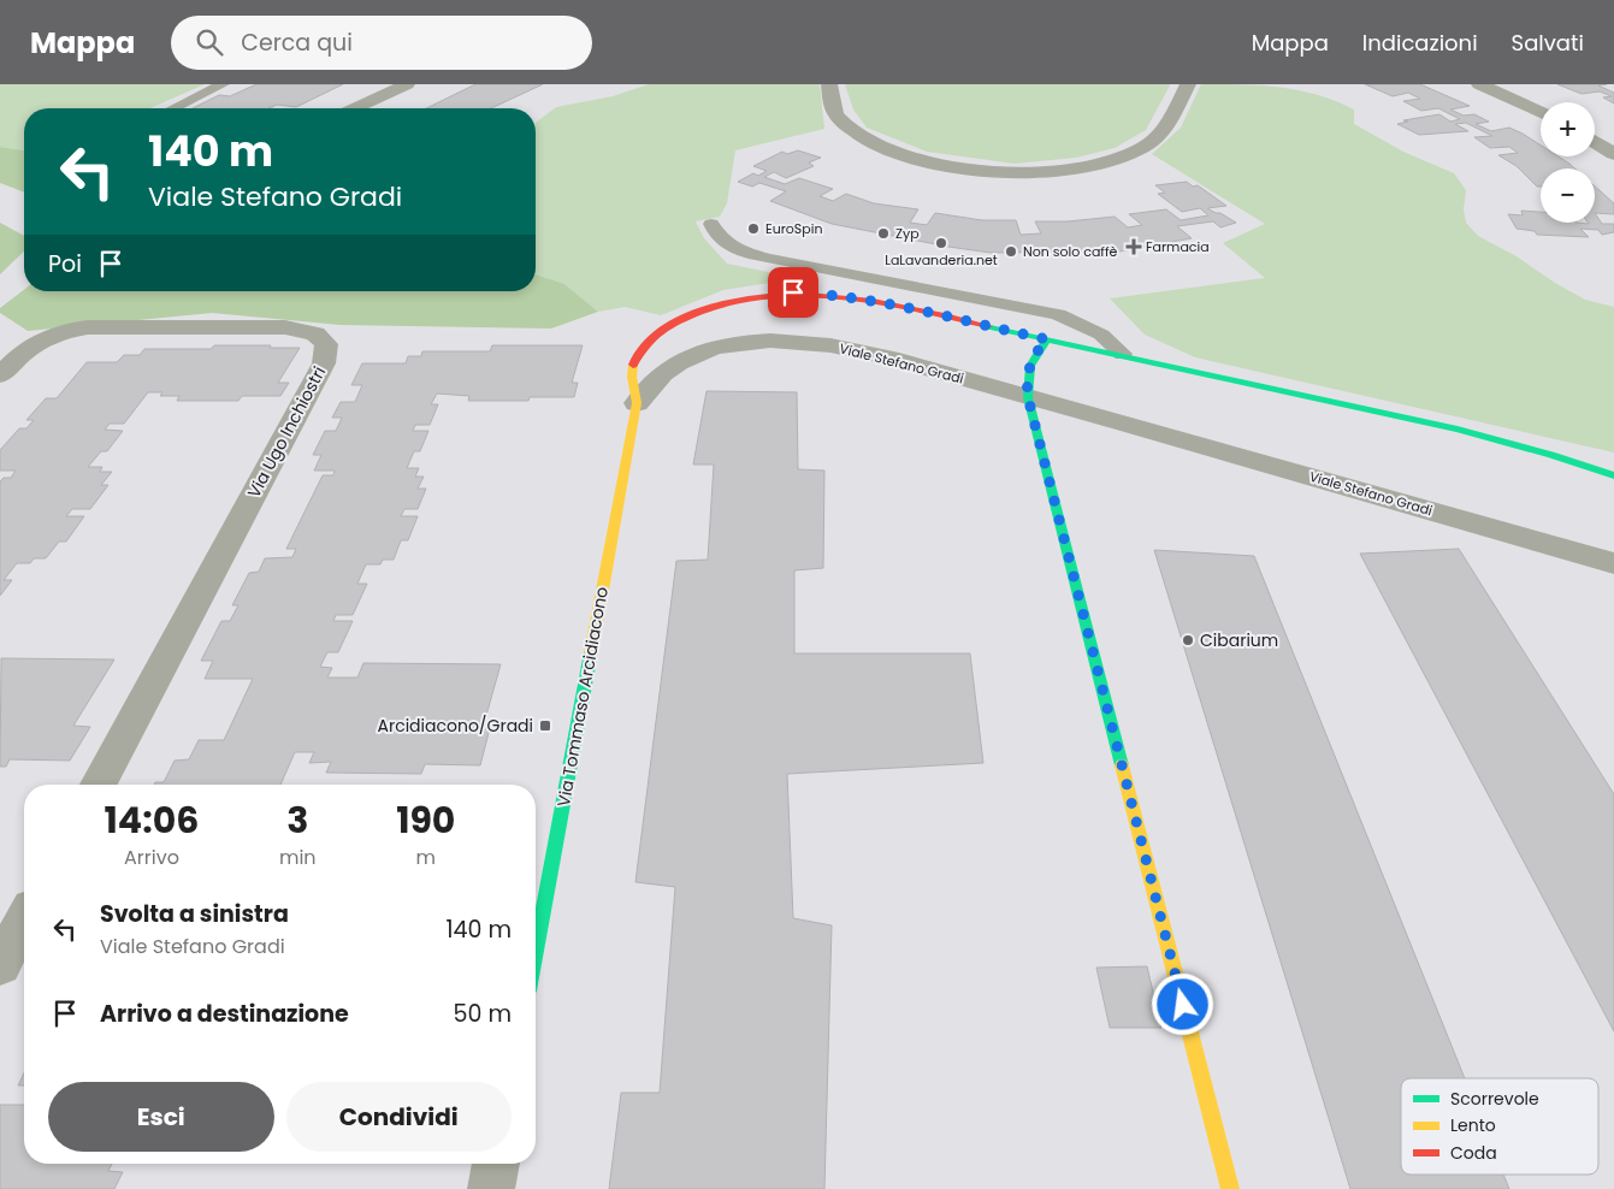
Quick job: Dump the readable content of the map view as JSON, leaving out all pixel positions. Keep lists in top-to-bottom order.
{
  "streets": {
    "street": ["Viale Stefano Gradi", "Via Ugo Inchiostri", "Via Tommaso Arcidiacono"]
  },
  "crossings": [
    ["Viale Stefano Gradi", "Via Tommaso Arcidiacono"]
  ],
  "places": {
    "other": [
      "EuroSpin",
      "Zyp",
      "LaLavanderia.net",
      "Non solo caffè",
      "Cibarium"
    ],
    "health": ["Farmacia"],
    "transit": ["Arcidiacono/Gradi"]
  },
  "legend": ["Scorrevole", "Lento", "Coda"],
  "page": {
    "header": "Mappa",
    "search": "Cerca qui",
    "nav": ["Mappa", "Indicazioni", "Salvati"],
    "map_buttons": ["+", "−"],
    "turn": ["140 m", "Viale Stefano Gradi"],
    "then": "Poi",
    "eta": [
      "14:06",
      "Arrivo",
      "3",
      "min",
      "190",
      "m"
    ],
    "list": [
      {
        "name": "Svolta a sinistra",
        "note": "Viale Stefano Gradi",
        "value": "140 m"
      },
      {
        "name": "Arrivo a destinazione",
        "value": "50 m"
      }
    ],
    "buttons": ["Esci", "Condividi"]
  }
}
